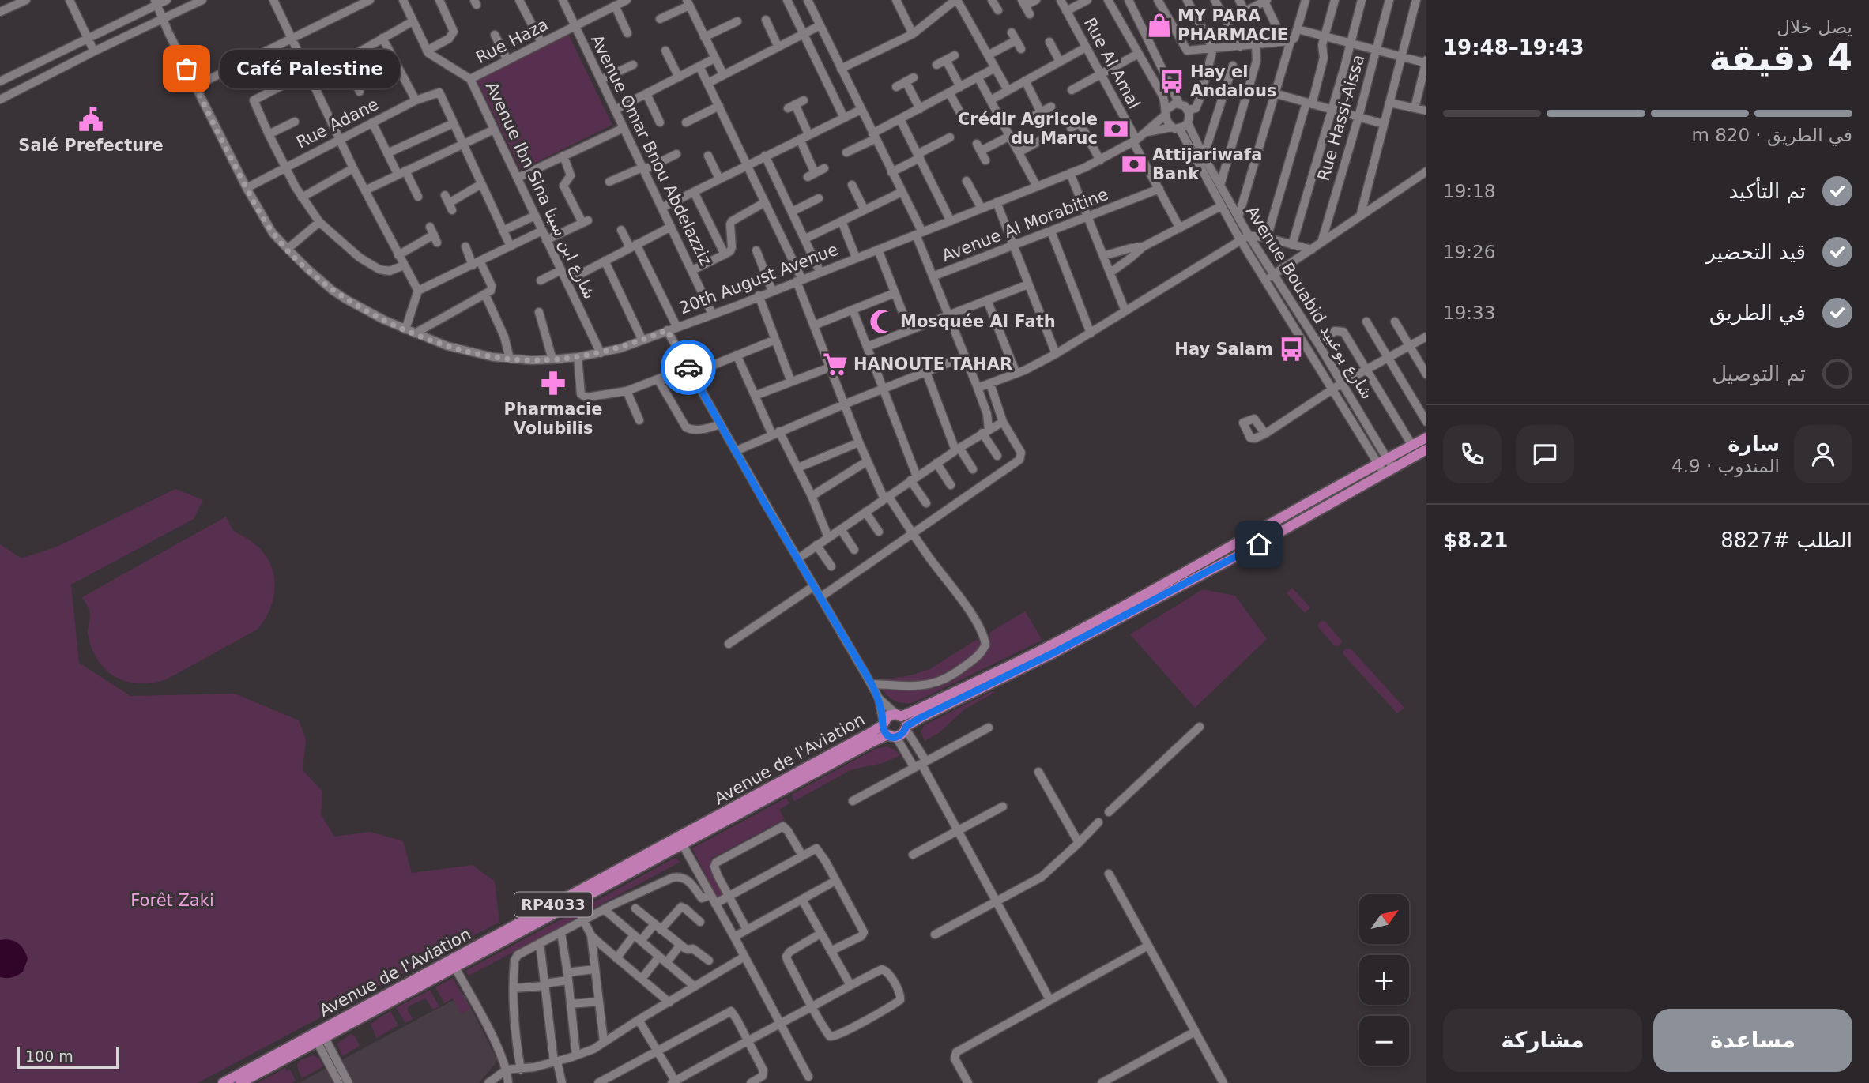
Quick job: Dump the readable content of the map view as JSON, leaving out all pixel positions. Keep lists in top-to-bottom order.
{
  "streets": {
    "main road": ["Avenue de l'Aviation", "RP4033"],
    "street": [
      "Rue Haza",
      "Rue Al Amal",
      "Rue Hassi-Aissa",
      "Rue Adane",
      "Avenue Omar Bnou Abdelazziz",
      "Avenue Ibn Sina شارع ابن سينا",
      "Avenue Al Morabitine",
      "20th August Avenue",
      "Avenue Bouabid شارع بوعبيد"
    ]
  },
  "crossings": [
    ["Rue Haza", "Avenue Omar Bnou Abdelazziz"],
    ["Rue Haza", "Avenue Ibn Sina شارع ابن سينا"],
    ["Rue Al Amal", "Avenue Al Morabitine"],
    ["Rue Al Amal", "20th August Avenue"],
    ["Rue Adane", "Avenue Ibn Sina شارع ابن سينا"],
    ["Rue Adane", "20th August Avenue"],
    ["Avenue Omar Bnou Abdelazziz", "20th August Avenue"],
    ["Avenue Ibn Sina شارع ابن سينا", "20th August Avenue"],
    ["20th August Avenue", "Avenue Bouabid شارع بوعبيد"],
    ["Avenue Bouabid شارع بوعبيد", "Avenue de l'Aviation"]
  ],
  "parks": ["Forêt Zaki"],
  "places": {
    "shop": ["MY PARA PHARMACIE"],
    "other": ["Café Palestine"],
    "bus stop": ["Hay el Andalous", "Hay Salam"],
    "public building": ["Salé Prefecture"],
    "bank": ["Crédir Agricole du Maruc", "Attijariwafa Bank"],
    "mosque": ["Mosquée Al Fath"],
    "supermarket": ["HANOUTE TAHAR"],
    "pharmacy": ["Pharmacie Volubilis"]
  },
  "scale_bar": "100 m",
  "north": "top right",
  "page": {
    "heading": ["4 دقيقة", "يصل خلال", "19:43–19:48"],
    "panel": [
      "سارة",
      "المندوب · 4.9",
      "الطلب #8827",
      "$8.21"
    ],
    "bubble": "Café Palestine",
    "bar": "في الطريق · 820 m",
    "list": [
      ["تم التأكيد", "19:18"],
      ["قيد التحضير", "19:26"],
      ["في الطريق", "19:33"],
      "تم التوصيل"
    ],
    "map_buttons": ["+", "−"],
    "buttons": ["مساعدة", "مشاركة"],
    "scale": "100 m"
  }
}
